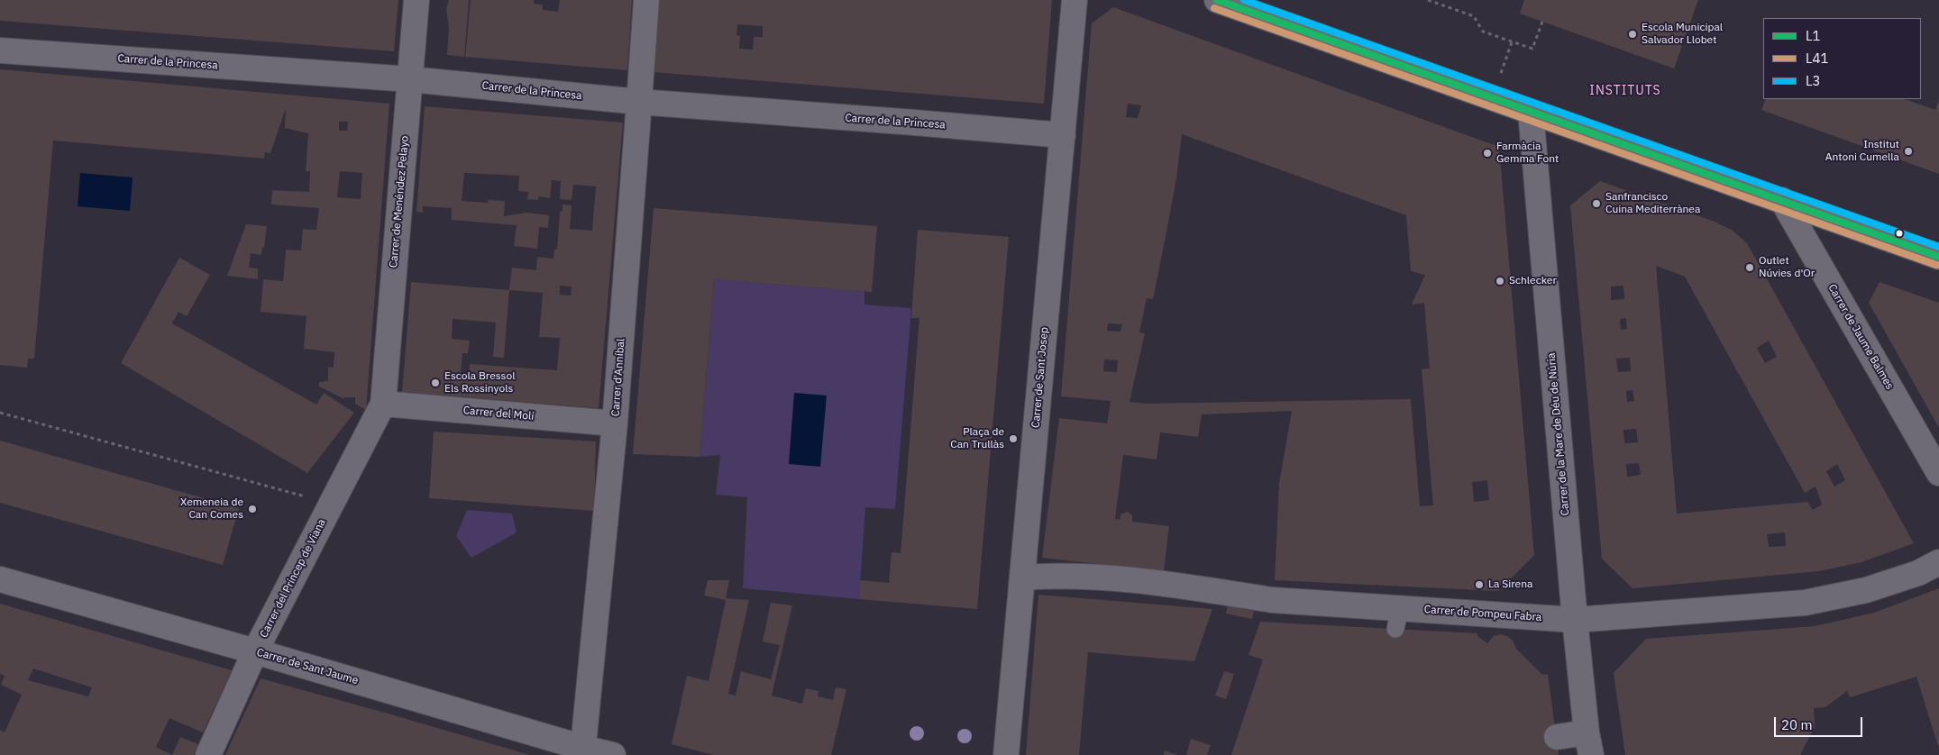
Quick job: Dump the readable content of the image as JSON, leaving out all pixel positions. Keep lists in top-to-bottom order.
{
  "streets": {
    "street": [
      "Carrer de la Princesa",
      "Carrer de Menéndez Pelayo",
      "Carrer de Jaume Balmes",
      "Carrer d'Anníbal",
      "Carrer de Sant Josep",
      "Carrer del Molí",
      "Carrer de la Mare de Déu de Núria",
      "Carrer del Príncep de Viana",
      "Carrer de Pompeu Fabra",
      "Carrer de Sant Jaume"
    ]
  },
  "crossings": [
    ["Carrer de la Princesa", "Carrer de Menéndez Pelayo"],
    ["Carrer de la Princesa", "Carrer d'Anníbal"],
    ["Carrer de la Princesa", "Carrer de Sant Josep"],
    ["Carrer de Menéndez Pelayo", "Carrer del Molí"],
    ["Carrer de Menéndez Pelayo", "Carrer del Príncep de Viana"],
    ["Carrer d'Anníbal", "Carrer del Molí"],
    ["Carrer d'Anníbal", "Carrer de Sant Jaume"],
    ["Carrer de Sant Josep", "Carrer de Pompeu Fabra"],
    ["Carrer del Molí", "Carrer del Príncep de Viana"],
    ["Carrer de la Mare de Déu de Núria", "Carrer de Pompeu Fabra"],
    ["Carrer del Príncep de Viana", "Carrer de Sant Jaume"]
  ],
  "districts": ["INSTITUTS"],
  "places": [
    "Escola Municipal Salvador Llobet",
    "Institut Antoni Cumella",
    "Farmàcia Gemma Font",
    "Sanfrancisco Cuina Mediterrànea",
    "Outlet Núvies d'Or",
    "Schlecker",
    "Escola Bressol Els Rossinyols",
    "Plaça de Can Trullàs",
    "Xemeneia de Can Comes",
    "La Sirena"
  ],
  "lines": ["transit line L1", "transit line L3", "transit line L41"],
  "legend": ["L1", "L41", "L3"],
  "scale_bar": "20 m"
}
